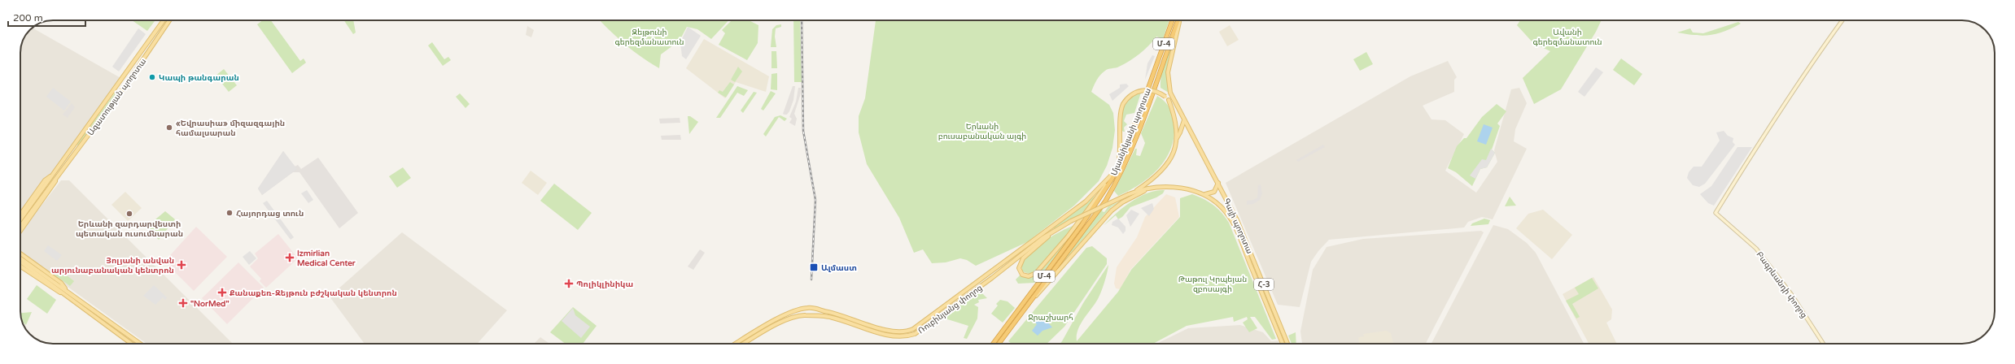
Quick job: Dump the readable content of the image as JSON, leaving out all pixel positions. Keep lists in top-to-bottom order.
{
  "streets": {
    "highway": ["Մ-4", "Մյասնիկյանի պողոտա"],
    "main road": [
      "Ազատության պողոտա",
      "Գայի պողոտա",
      "Հ-3",
      "Բագրևանդի փողոց",
      "Ռուբինյանց փողոց"
    ]
  },
  "crossings": [
    ["Մյասնիկյանի պողոտա", "Ռուբինյանց փողոց"],
    ["Գայի պողոտա", "Ռուբինյանց փողոց"]
  ],
  "parks": [
    "Զեյթունի գերեզմանատուն",
    "Ավանի գերեզմանատուն",
    "Երևանի բուսաբանական այգի",
    "Թաթուլ Կրպեյան զբոսայգի",
    "Ջրաշխարհ"
  ],
  "places": {
    "other": [
      "Կապի թանգարան",
      "«Եվրասիա» միզազգային համալսարան",
      "Հայորդաց տուն",
      "Երևանի զարդարվեստի պետական ուսումնարան"
    ],
    "health": [
      "Izmirlian Medical Center",
      "Յոլյանի անվան արյունաբանական կենտրոն",
      "Պոլիկլինիկա",
      "Քանաքեռ-Զեյթուն բժշկական կենտրոն",
      "\"NorMed\""
    ],
    "transit": ["Ալմաստ"]
  },
  "scale_bar": "200 m"
}
